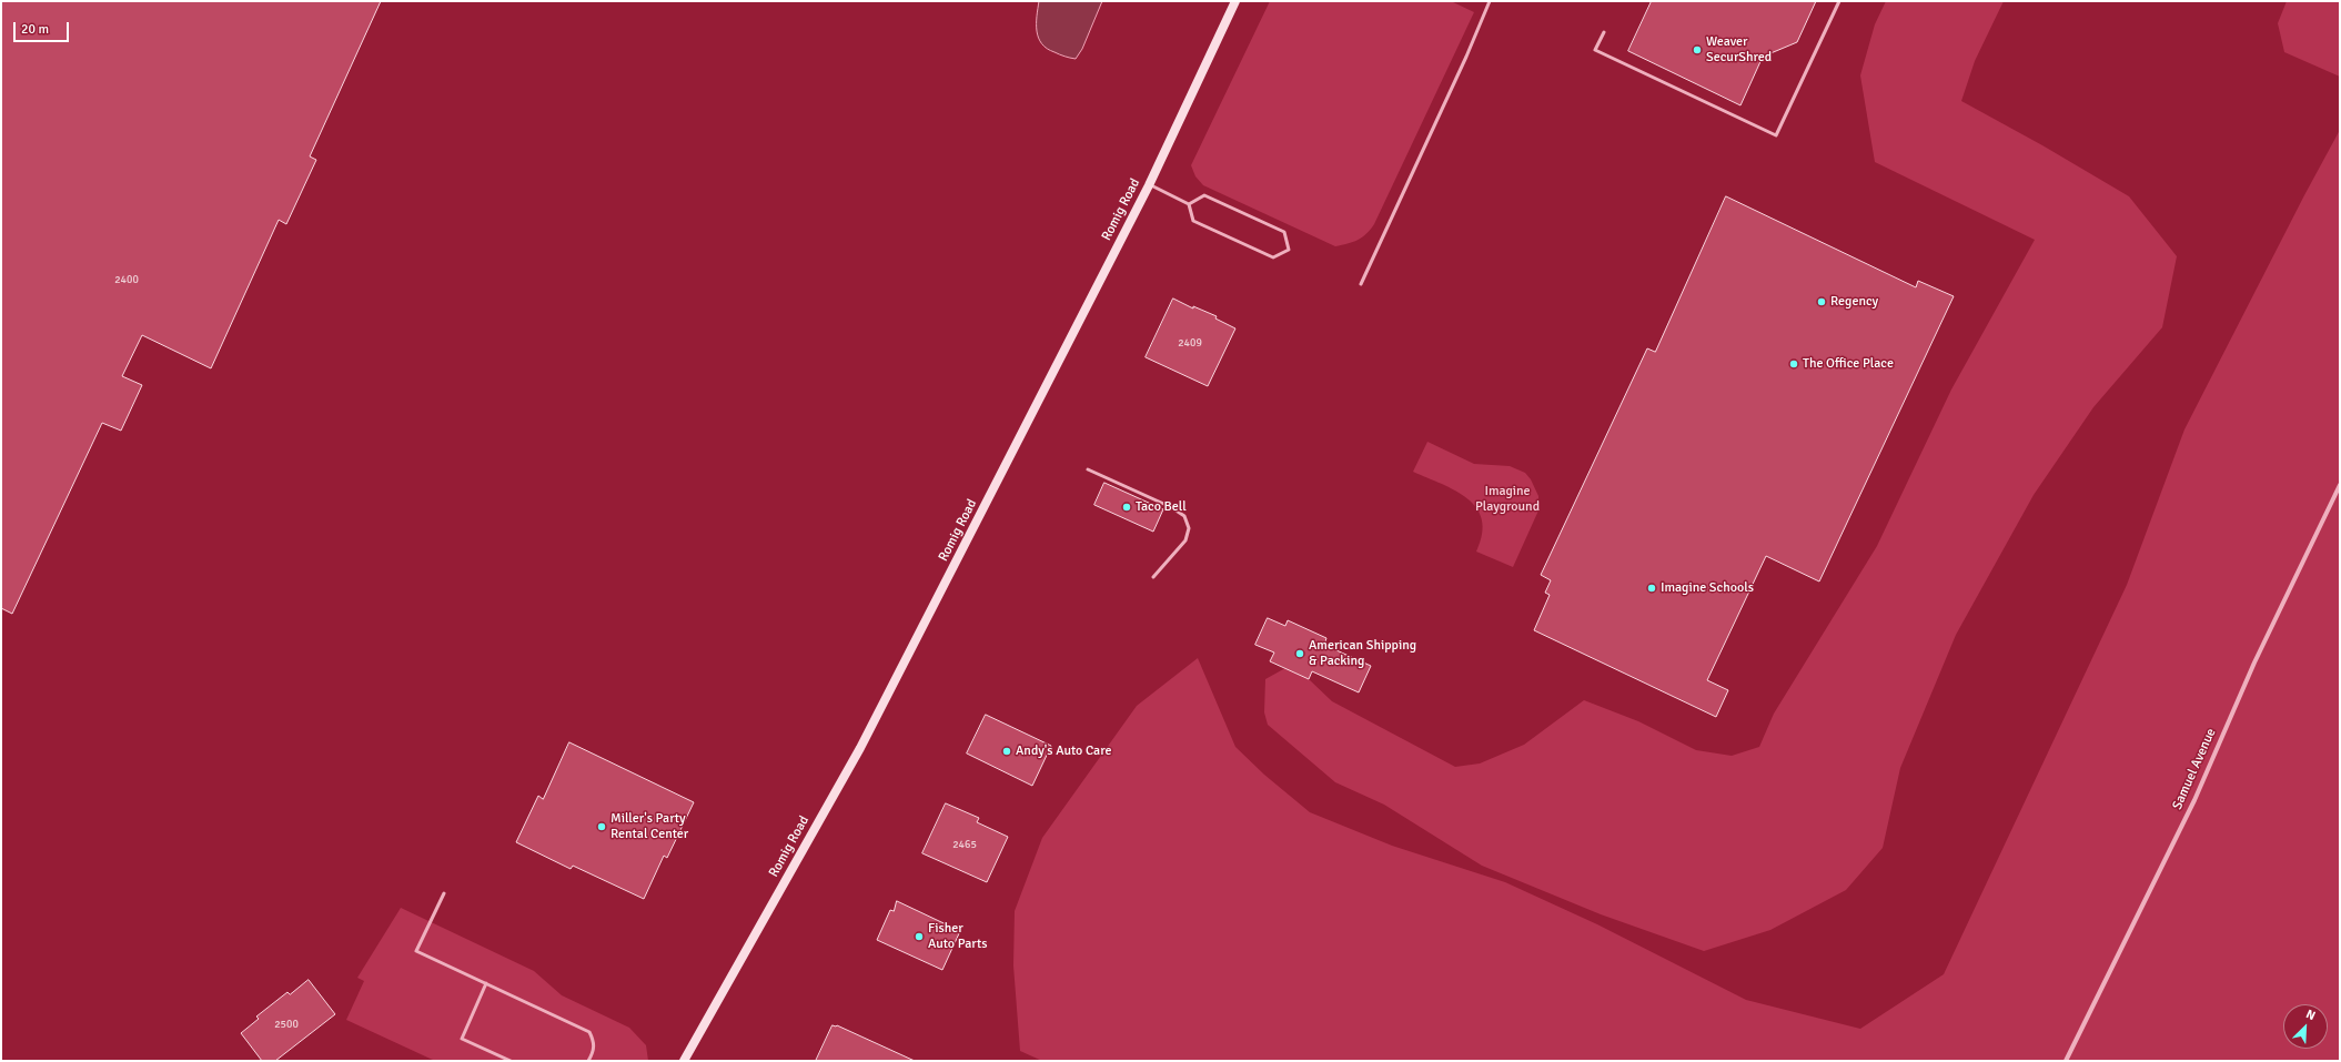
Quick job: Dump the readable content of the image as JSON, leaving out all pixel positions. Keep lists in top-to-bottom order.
{
  "streets": {
    "street": ["Romig Road", "Samuel Avenue"]
  },
  "parks": ["Imagine Playground"],
  "places": [
    "Weaver SecurShred",
    "Regency",
    "The Office Place",
    "Taco Bell",
    "Imagine Schools",
    "American Shipping & Packing",
    "Andy's Auto Care",
    "Miller's Party Rental Center",
    "Fisher Auto Parts"
  ],
  "house_numbers": [
    "2400",
    "2409",
    "2465",
    "2500"
  ],
  "scale_bar": "20 m",
  "north": "top right"
}
